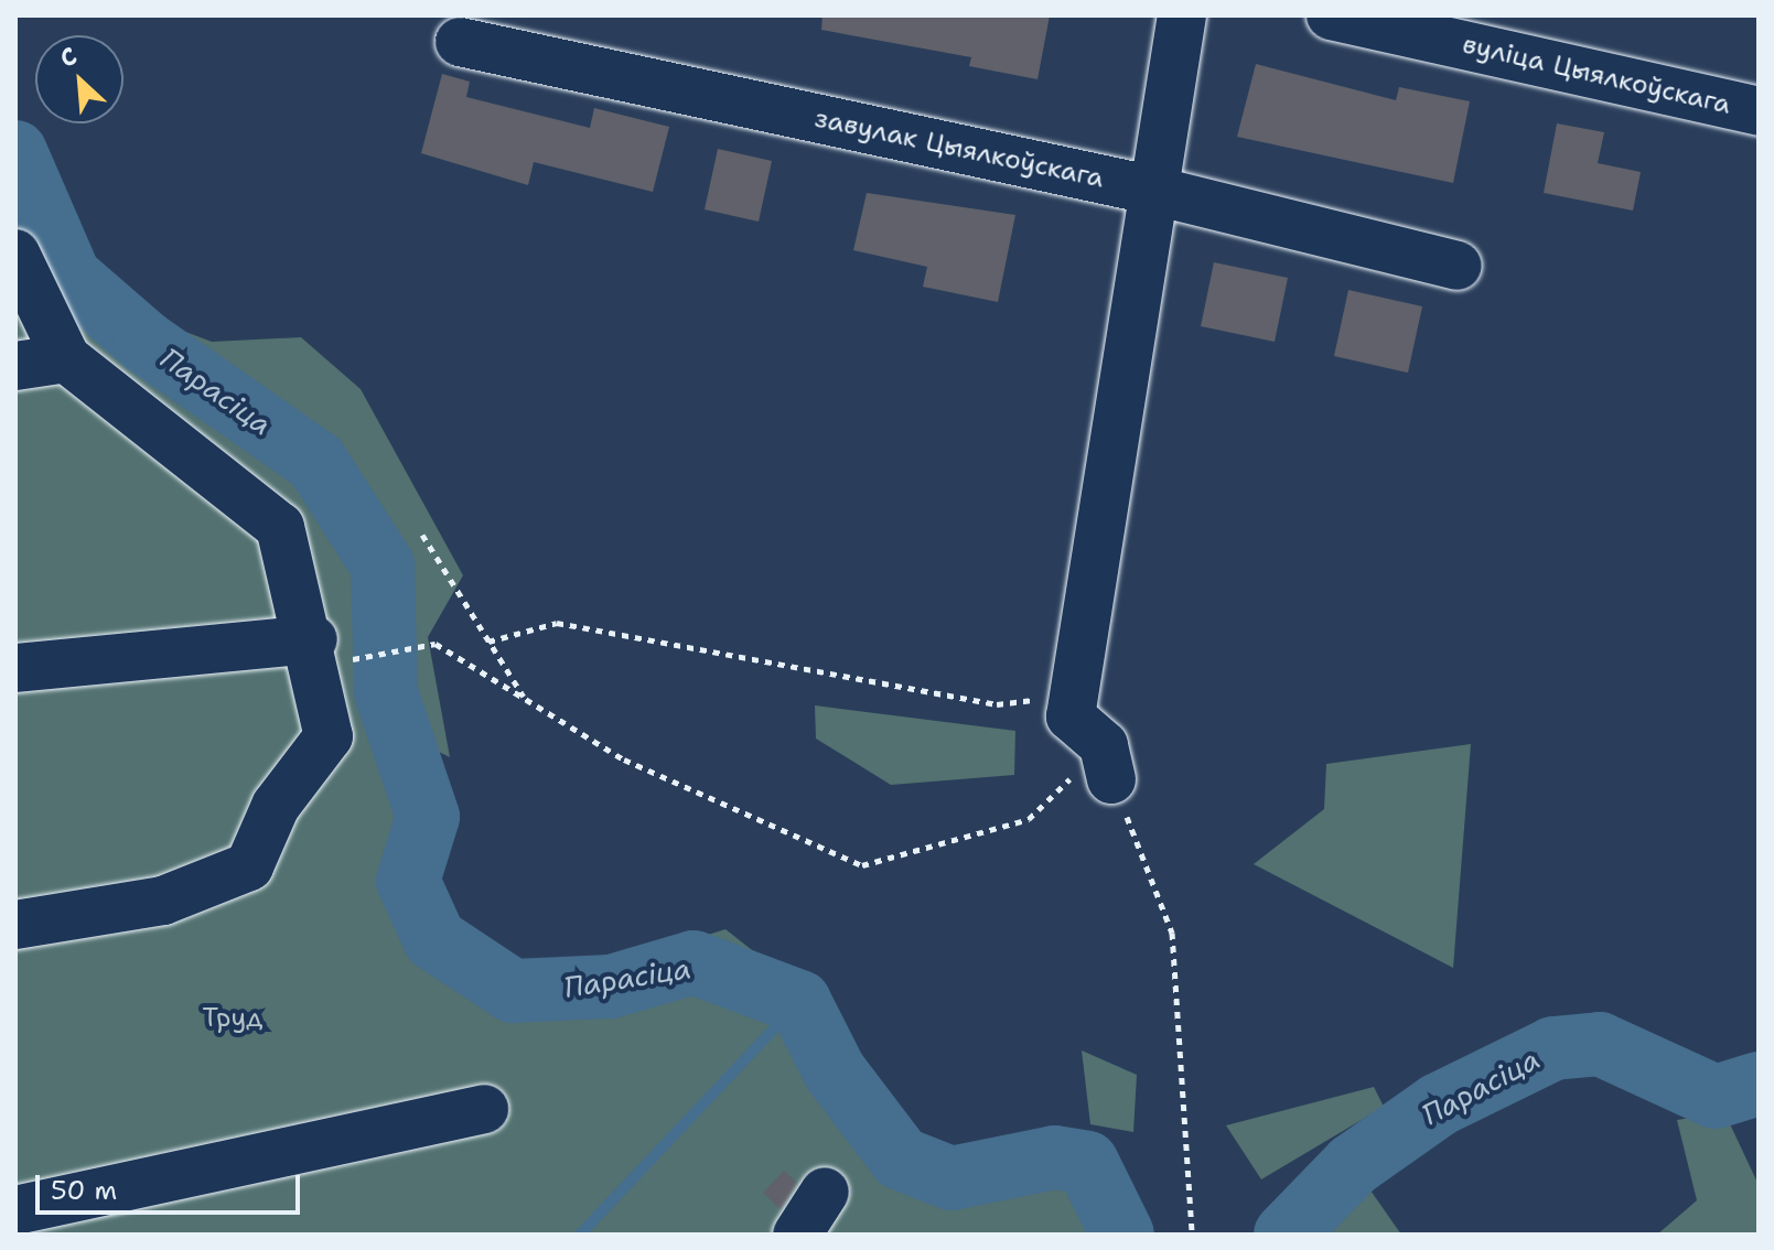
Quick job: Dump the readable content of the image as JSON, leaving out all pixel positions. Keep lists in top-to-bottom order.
{
  "streets": {
    "street": ["вуліца Цыялкоўскага", "завулак Цыялкоўскага"]
  },
  "water": ["Парасіца"],
  "parks": ["Труд"],
  "scale_bar": "50 m",
  "north": "top left"
}
